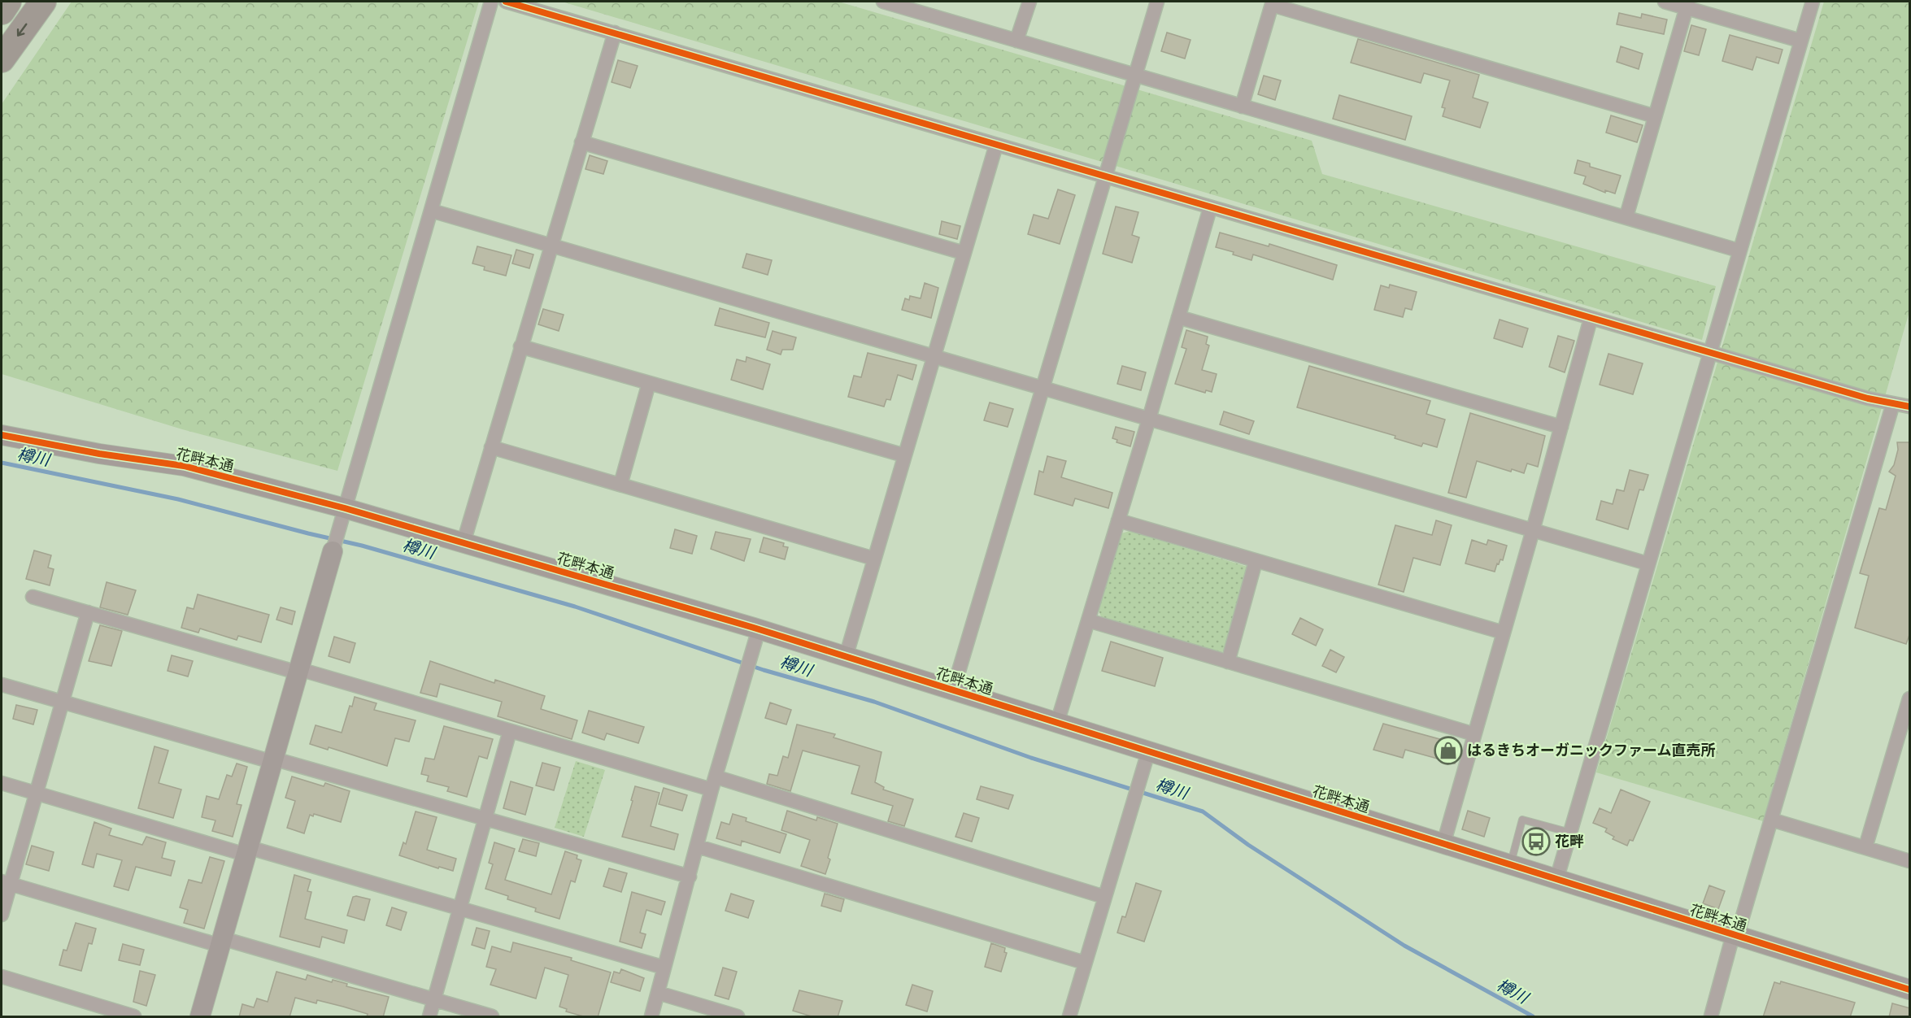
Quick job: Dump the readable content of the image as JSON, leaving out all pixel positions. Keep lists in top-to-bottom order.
{
  "streets": {
    "street": ["花畔本通"]
  },
  "water": ["樽川"],
  "places": {
    "shop": ["はるきちオーガニックファーム直売所"],
    "bus stop": ["花畔"]
  }
}
